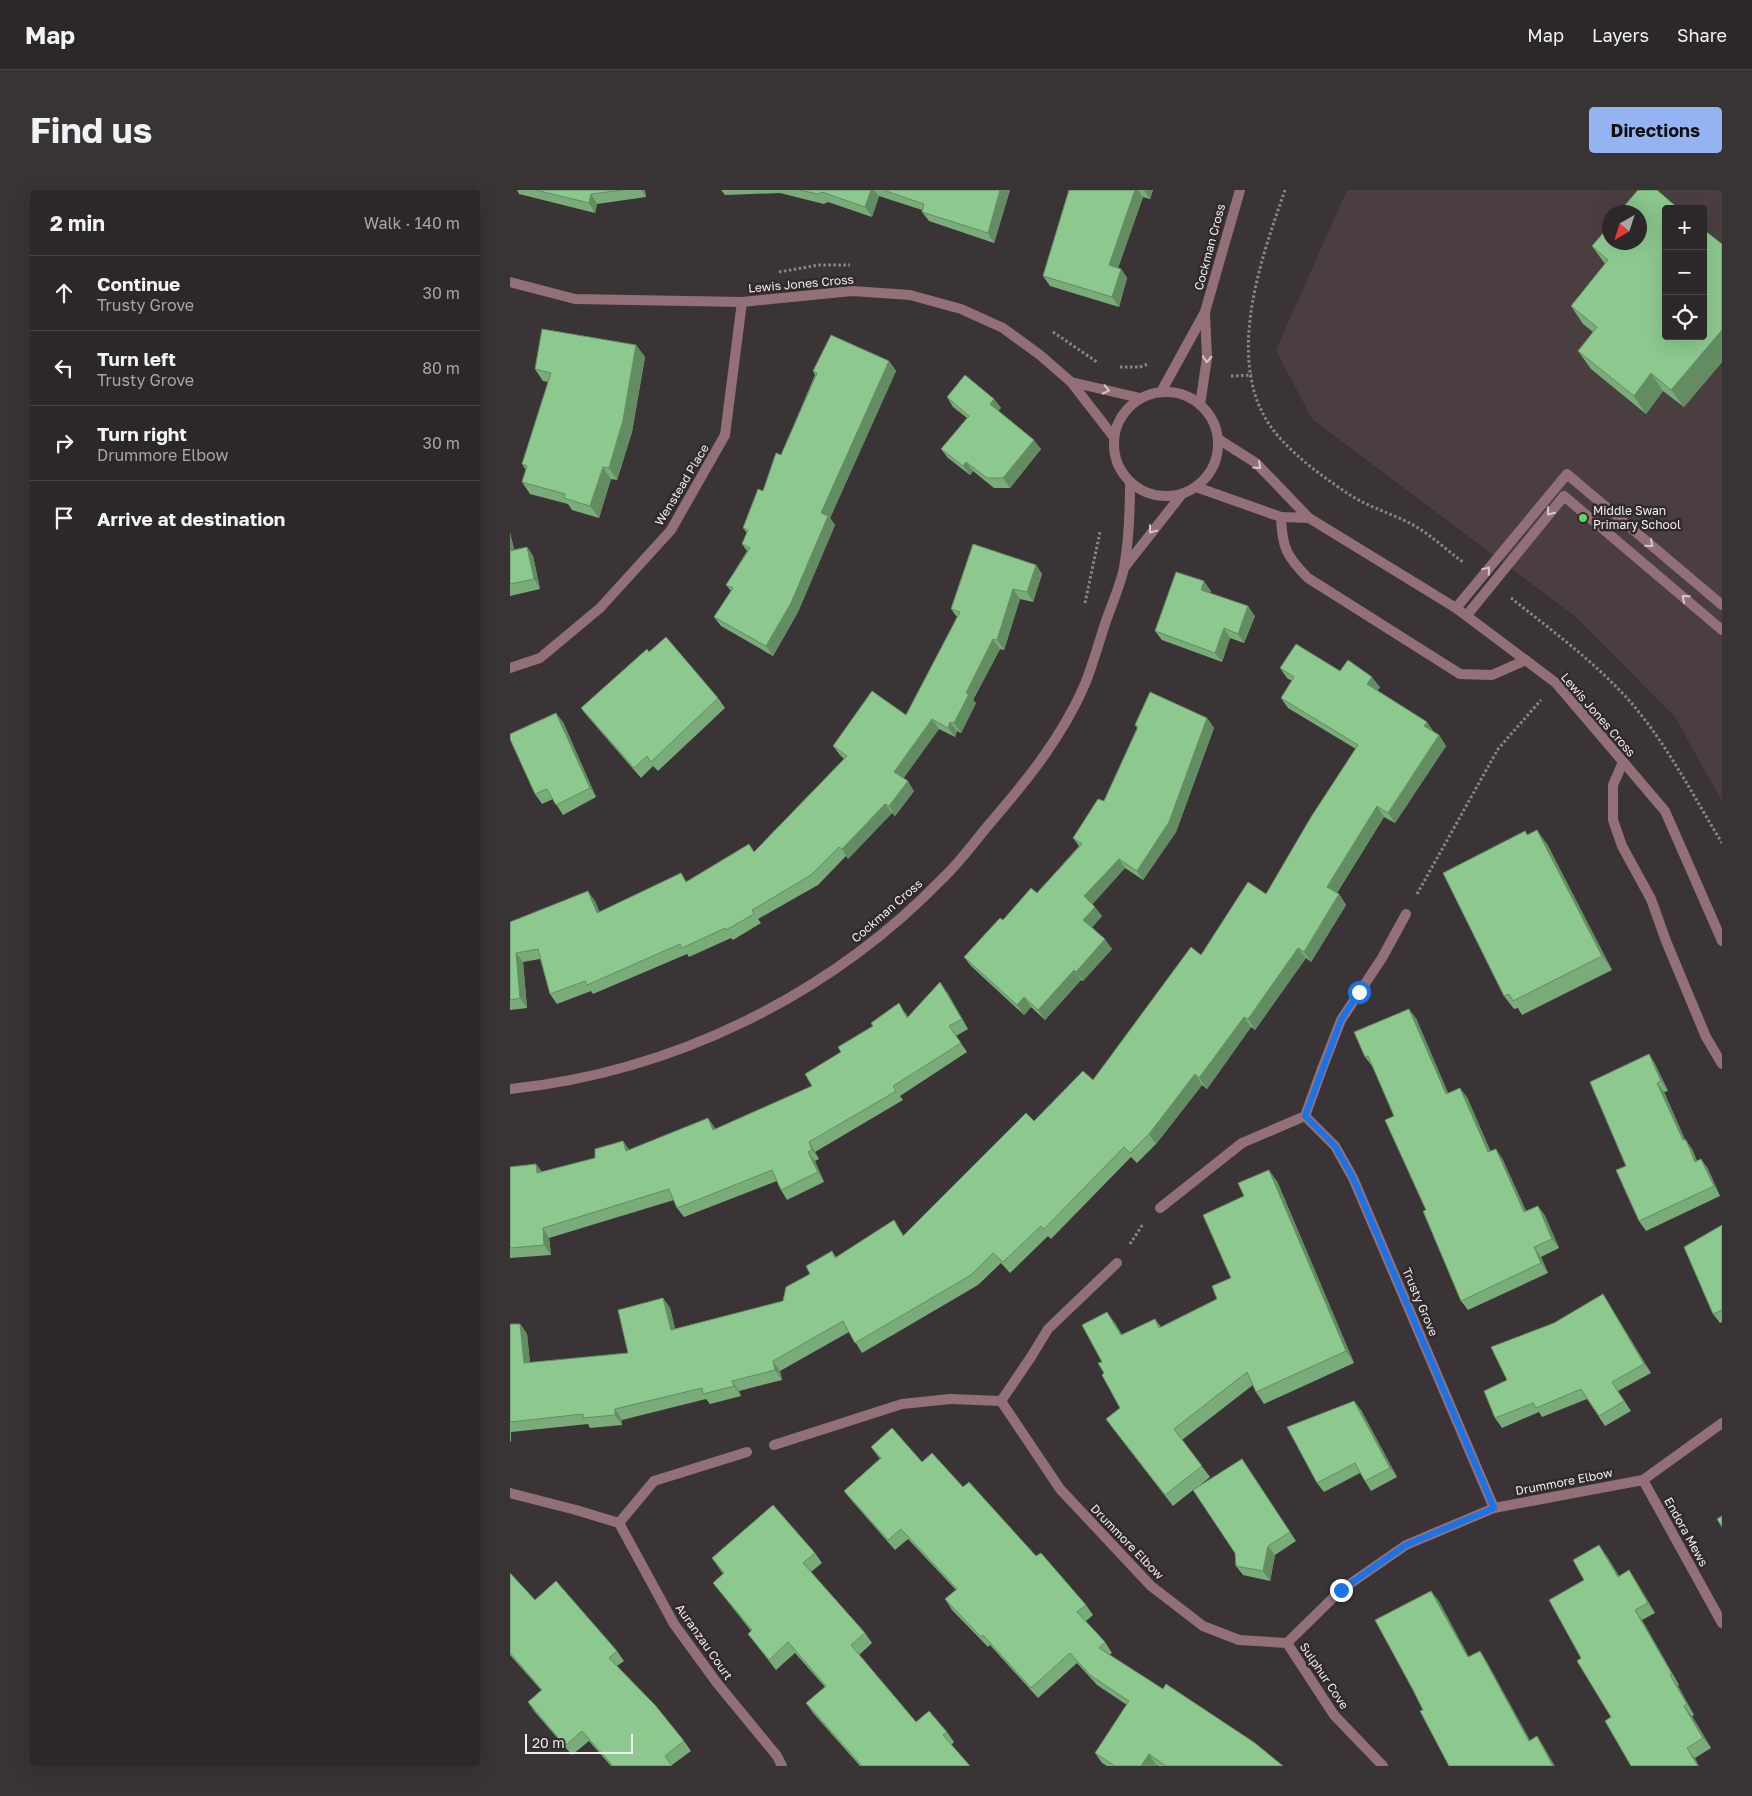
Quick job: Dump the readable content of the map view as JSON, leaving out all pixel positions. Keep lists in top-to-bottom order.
{
  "streets": {
    "street": [
      "Cockman Cross",
      "Lewis Jones Cross",
      "Wenstead Place",
      "Trusty Grove",
      "Drummore Elbow",
      "Endora Mews",
      "Auranzau Court",
      "Sulphur Cove"
    ]
  },
  "crossings": [
    ["Cockman Cross", "Lewis Jones Cross"],
    ["Lewis Jones Cross", "Wenstead Place"],
    ["Trusty Grove", "Drummore Elbow"],
    ["Drummore Elbow", "Endora Mews"],
    ["Drummore Elbow", "Sulphur Cove"]
  ],
  "places": ["Middle Swan Primary School"],
  "scale_bar": "20 m",
  "north": "bottom left",
  "page": {
    "header": "Map",
    "nav": ["Map", "Layers", "Share"],
    "buttons": "Directions",
    "title": "Find us",
    "heading": ["2 min", "Walk · 140 m"],
    "map_buttons": ["+", "−"],
    "list": [
      ["Continue", "Trusty Grove", "30 m"],
      ["Turn left", "Trusty Grove", "80 m"],
      ["Turn right", "Drummore Elbow", "30 m"],
      "Arrive at destination"
    ],
    "scale": "20 m"
  }
}
